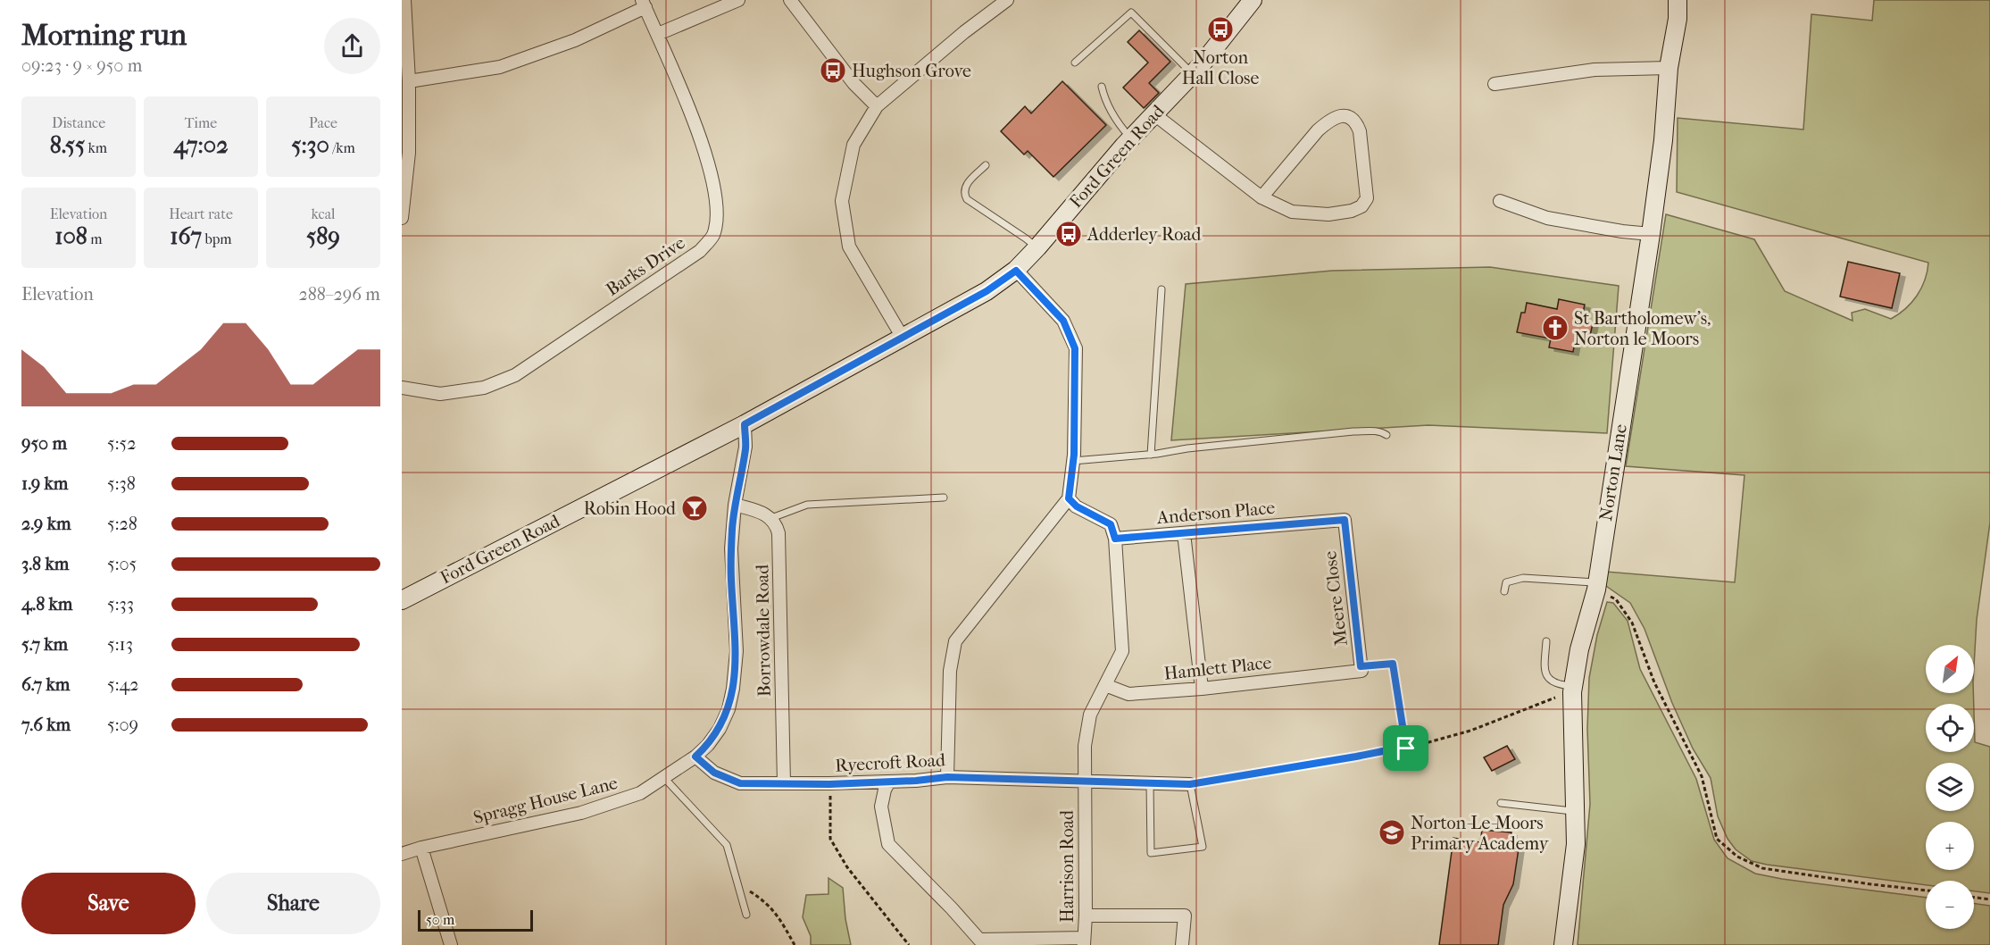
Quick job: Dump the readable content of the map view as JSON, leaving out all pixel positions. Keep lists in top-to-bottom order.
{
  "streets": {
    "main road": ["Ford Green Road", "Norton Lane"],
    "street": [
      "Barks Drive",
      "Anderson Place",
      "Meere Close",
      "Borrowdale Road",
      "Hamlett Place",
      "Ryecroft Road",
      "Spragg House Lane",
      "Harrison Road"
    ]
  },
  "crossings": [
    ["Ford Green Road", "Spragg House Lane"],
    ["Anderson Place", "Meere Close"],
    ["Anderson Place", "Harrison Road"],
    ["Meere Close", "Hamlett Place"],
    ["Borrowdale Road", "Ryecroft Road"],
    ["Hamlett Place", "Harrison Road"],
    ["Ryecroft Road", "Spragg House Lane"],
    ["Ryecroft Road", "Harrison Road"]
  ],
  "places": {
    "bus stop": ["Norton Hall Close", "Hughson Grove", "Adderley Road"],
    "church": ["St Bartholomew's, Norton le Moors"],
    "bar": ["Robin Hood"],
    "school or university": ["Norton-Le-Moors Primary Academy"]
  },
  "scale_bar": "50 m",
  "north": "top right",
  "page": {
    "heading": ["Morning run", "09:23 · 9 × 950 m"],
    "stats": [
      ["Distance", "8.55 km"],
      ["Time", "47:02"],
      ["Pace", "5:30 /km"],
      ["Elevation", "108 m"],
      ["Heart rate", "167 bpm"],
      ["kcal", "589"]
    ],
    "chart": ["Elevation", "288–296 m"],
    "list": [
      {
        "name": "950 m",
        "note": "5:52"
      },
      {
        "name": "1.9 km",
        "note": "5:38"
      },
      {
        "name": "2.9 km",
        "note": "5:28"
      },
      {
        "name": "3.8 km",
        "note": "5:05"
      },
      {
        "name": "4.8 km",
        "note": "5:33"
      },
      {
        "name": "5.7 km",
        "note": "5:13"
      },
      {
        "name": "6.7 km",
        "note": "5:42"
      },
      {
        "name": "7.6 km",
        "note": "5:09"
      }
    ],
    "map_buttons": ["+", "−"],
    "buttons": ["Save", "Share"],
    "scale": "50 m"
  }
}
